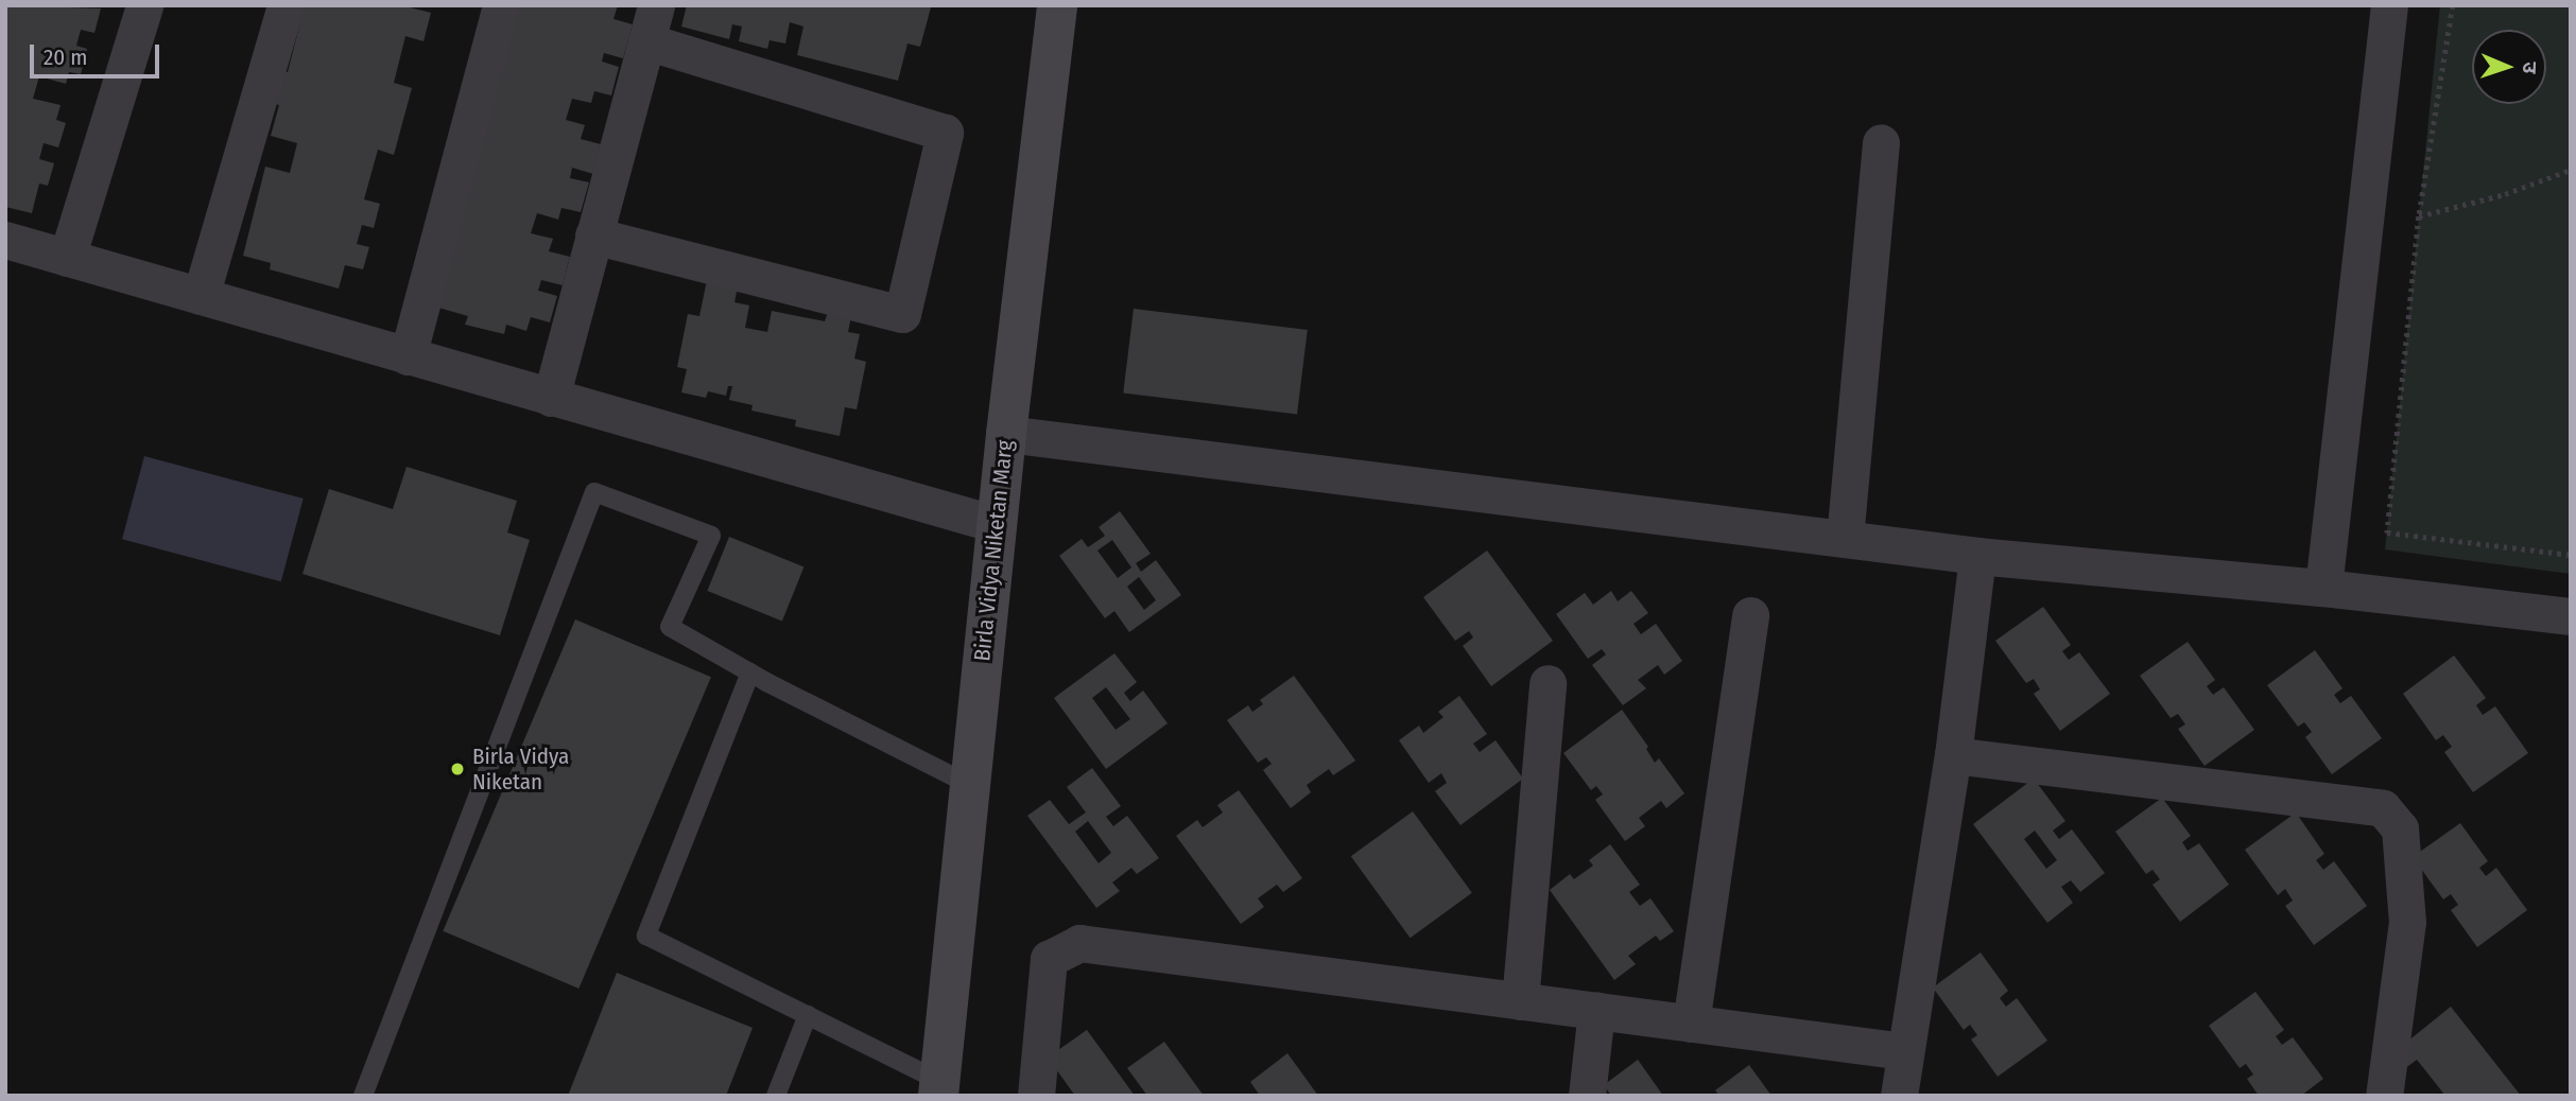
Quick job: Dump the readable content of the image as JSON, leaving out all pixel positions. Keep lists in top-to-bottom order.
{
  "streets": {
    "street": ["Birla Vidya Niketan Marg"]
  },
  "places": ["Birla Vidya Niketan"],
  "scale_bar": "20 m",
  "north": "right"
}
